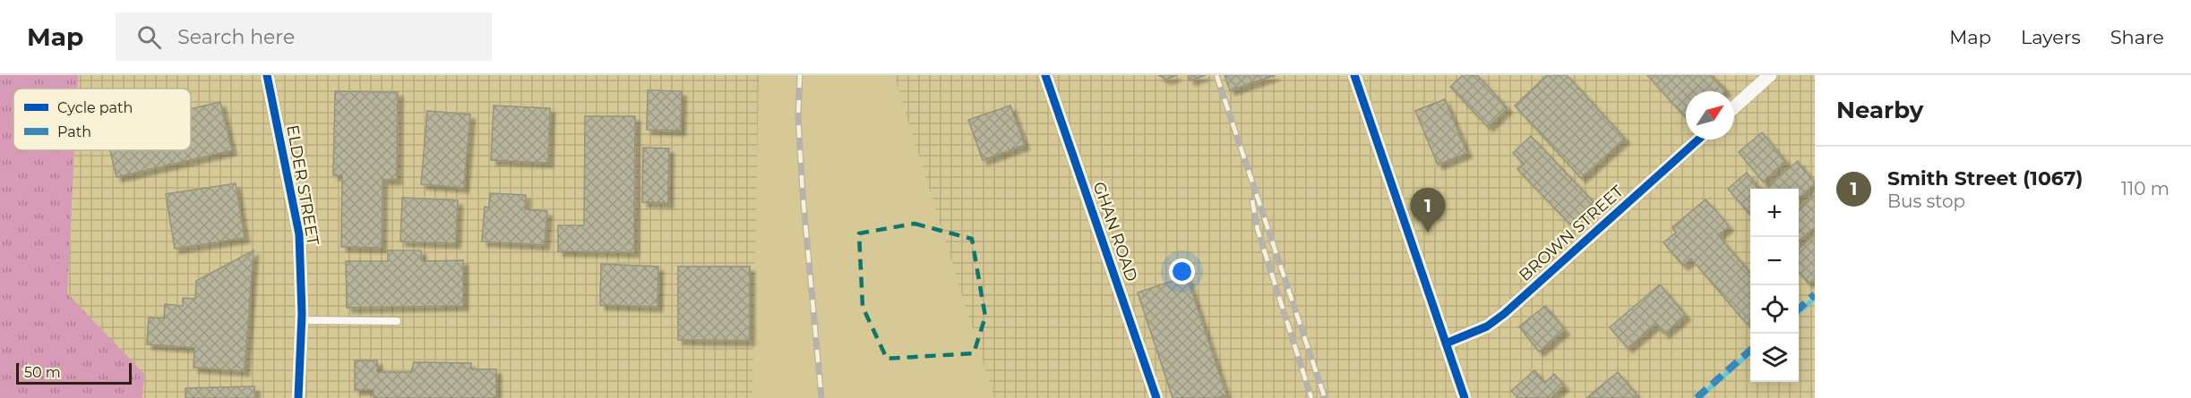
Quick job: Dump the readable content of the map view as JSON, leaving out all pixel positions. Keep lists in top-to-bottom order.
{
  "streets": {
    "street": ["ELDER STREET", "GHAN ROAD", "BROWN STREET"]
  },
  "legend": ["Cycle path", "Path"],
  "scale_bar": "50 m",
  "north": "top right",
  "page": {
    "header": "Map",
    "search": "Search here",
    "nav": ["Map", "Layers", "Share"],
    "heading": "Nearby",
    "list": [
      {
        "mark": "1",
        "name": "Smith Street (1067)",
        "note": "Bus stop",
        "value": "110 m"
      }
    ],
    "pins": "1",
    "map_buttons": ["+", "−"],
    "scale": "50 m"
  }
}
